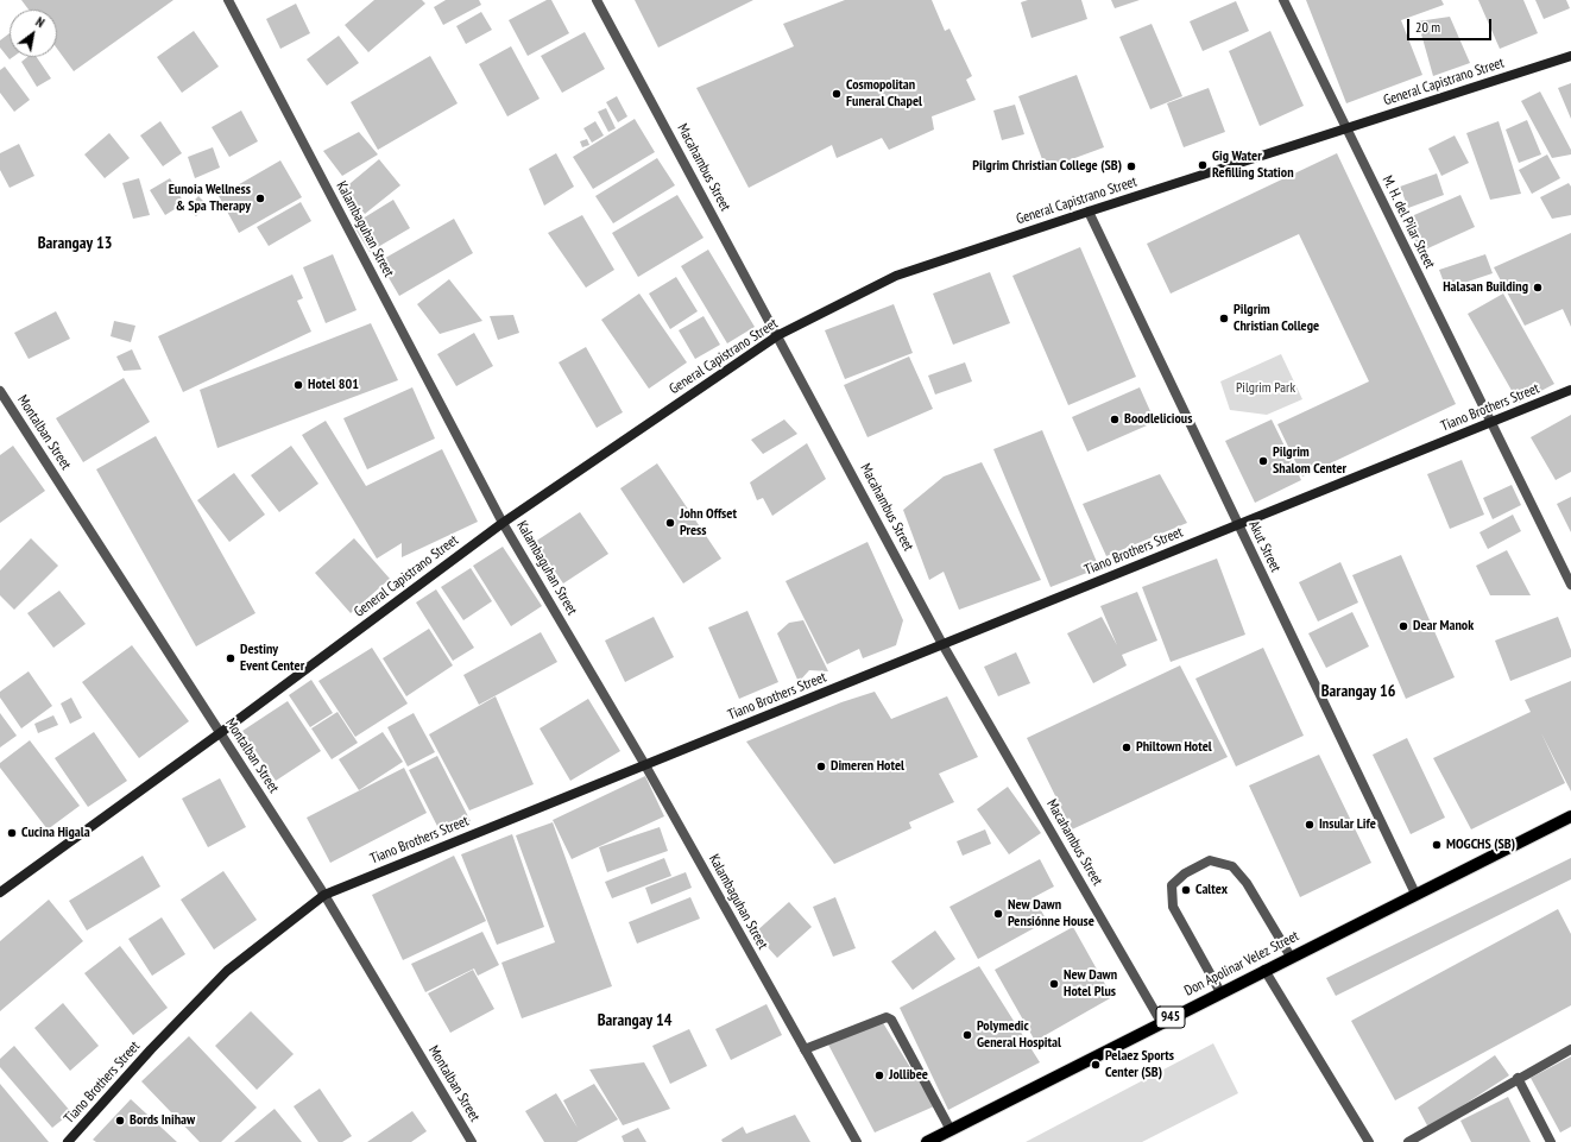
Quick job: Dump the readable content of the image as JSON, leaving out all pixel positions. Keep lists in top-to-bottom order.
{
  "streets": {
    "main road": [
      "General Capistrano Street",
      "Tiano Brothers Street",
      "Don Apolinar Velez Street",
      "945"
    ],
    "street": [
      "Macahambus Street",
      "M. H. del Pilar Street",
      "Kalambaguhan Street",
      "Montalban Street",
      "Akut Street"
    ]
  },
  "crossings": [
    ["General Capistrano Street", "Macahambus Street"],
    ["General Capistrano Street", "M. H. del Pilar Street"],
    ["General Capistrano Street", "Kalambaguhan Street"],
    ["General Capistrano Street", "Montalban Street"],
    ["General Capistrano Street", "Akut Street"],
    ["Macahambus Street", "Tiano Brothers Street"],
    ["Macahambus Street", "Don Apolinar Velez Street"],
    ["M. H. del Pilar Street", "Tiano Brothers Street"],
    ["Kalambaguhan Street", "Tiano Brothers Street"],
    ["Tiano Brothers Street", "Montalban Street"],
    ["Tiano Brothers Street", "Akut Street"],
    ["Akut Street", "Don Apolinar Velez Street"]
  ],
  "districts": ["Barangay 13", "Barangay 16", "Barangay 14"],
  "parks": ["Pilgrim Park"],
  "places": [
    "Cosmopolitan Funeral Chapel",
    "Gig Water Refilling Station",
    "Pilgrim Christian College (SB)",
    "Eunoia Wellness & Spa Therapy",
    "Halasan Building",
    "Pilgrim Christian College",
    "Hotel 801",
    "Boodlelicious",
    "Pilgrim Shalom Center",
    "John Offset Press",
    "Dear Manok",
    "Destiny Event Center",
    "Philtown Hotel",
    "Dimeren Hotel",
    "Insular Life",
    "Cucina Higala",
    "MOGCHS (SB)",
    "Caltex",
    "New Dawn Pensiónne House",
    "New Dawn Hotel Plus",
    "Polymedic General Hospital",
    "Pelaez Sports Center (SB)",
    "Jollibee",
    "Bords Inihaw"
  ],
  "scale_bar": "20 m",
  "north": "top right"
}
